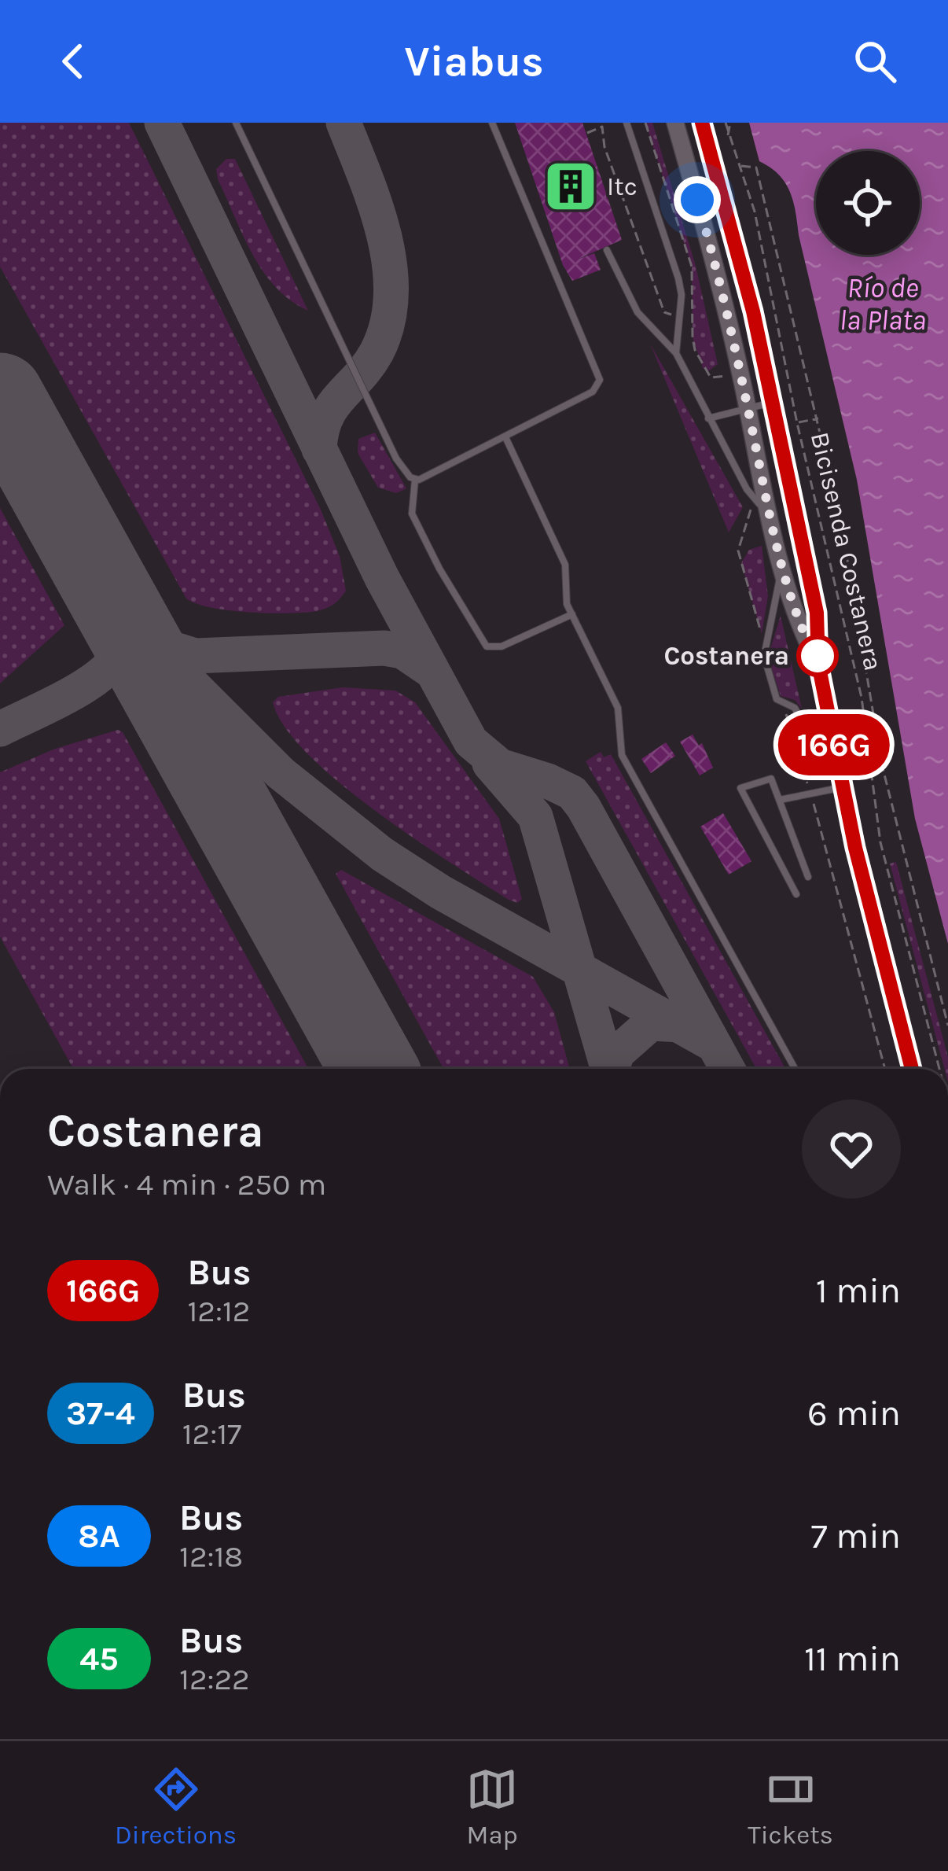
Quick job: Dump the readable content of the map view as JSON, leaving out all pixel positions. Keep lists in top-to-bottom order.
{
  "streets": {
    "path": ["Bicisenda Costanera"]
  },
  "water": ["Río de la Plata"],
  "places": {
    "building": ["Itc"],
    "other": ["Costanera"]
  },
  "lines": ["bus line 166G"],
  "page": {
    "header": "Viabus",
    "on_map": "166G",
    "heading": ["Costanera", "Walk · 4 min · 250 m"],
    "list": [
      {
        "mark": "166G",
        "name": "Bus",
        "note": "12:12",
        "value": "1 min"
      },
      {
        "mark": "37-4",
        "name": "Bus",
        "note": "12:17",
        "value": "6 min"
      },
      {
        "mark": "8A",
        "name": "Bus",
        "note": "12:18",
        "value": "7 min"
      },
      {
        "mark": "45",
        "name": "Bus",
        "note": "12:22",
        "value": "11 min"
      }
    ],
    "tabs": ["Directions", "Map", "Tickets"]
  }
}
